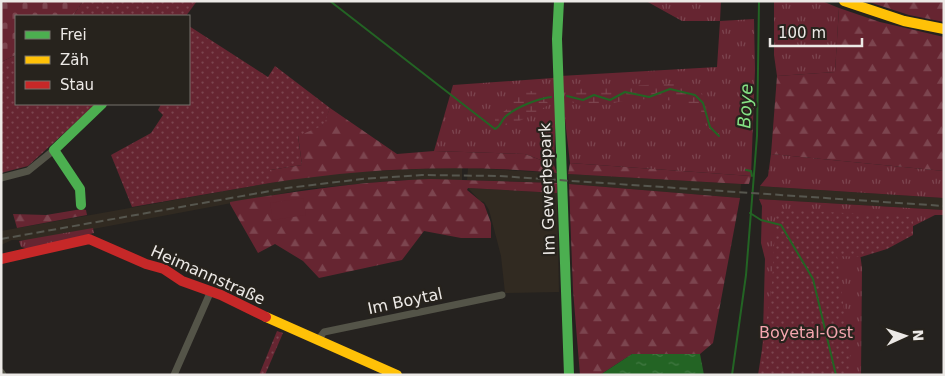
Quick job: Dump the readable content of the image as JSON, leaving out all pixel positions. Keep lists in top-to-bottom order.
{
  "streets": {
    "street": ["Im Gewerbepark", "Heimannstraße", "Im Boytal"]
  },
  "crossings": [
    ["Heimannstraße", "Im Boytal"]
  ],
  "water": ["Boye"],
  "parks": ["Boyetal-Ost"],
  "legend": ["Frei", "Zäh", "Stau"],
  "scale_bar": "100 m",
  "north": "right"
}
